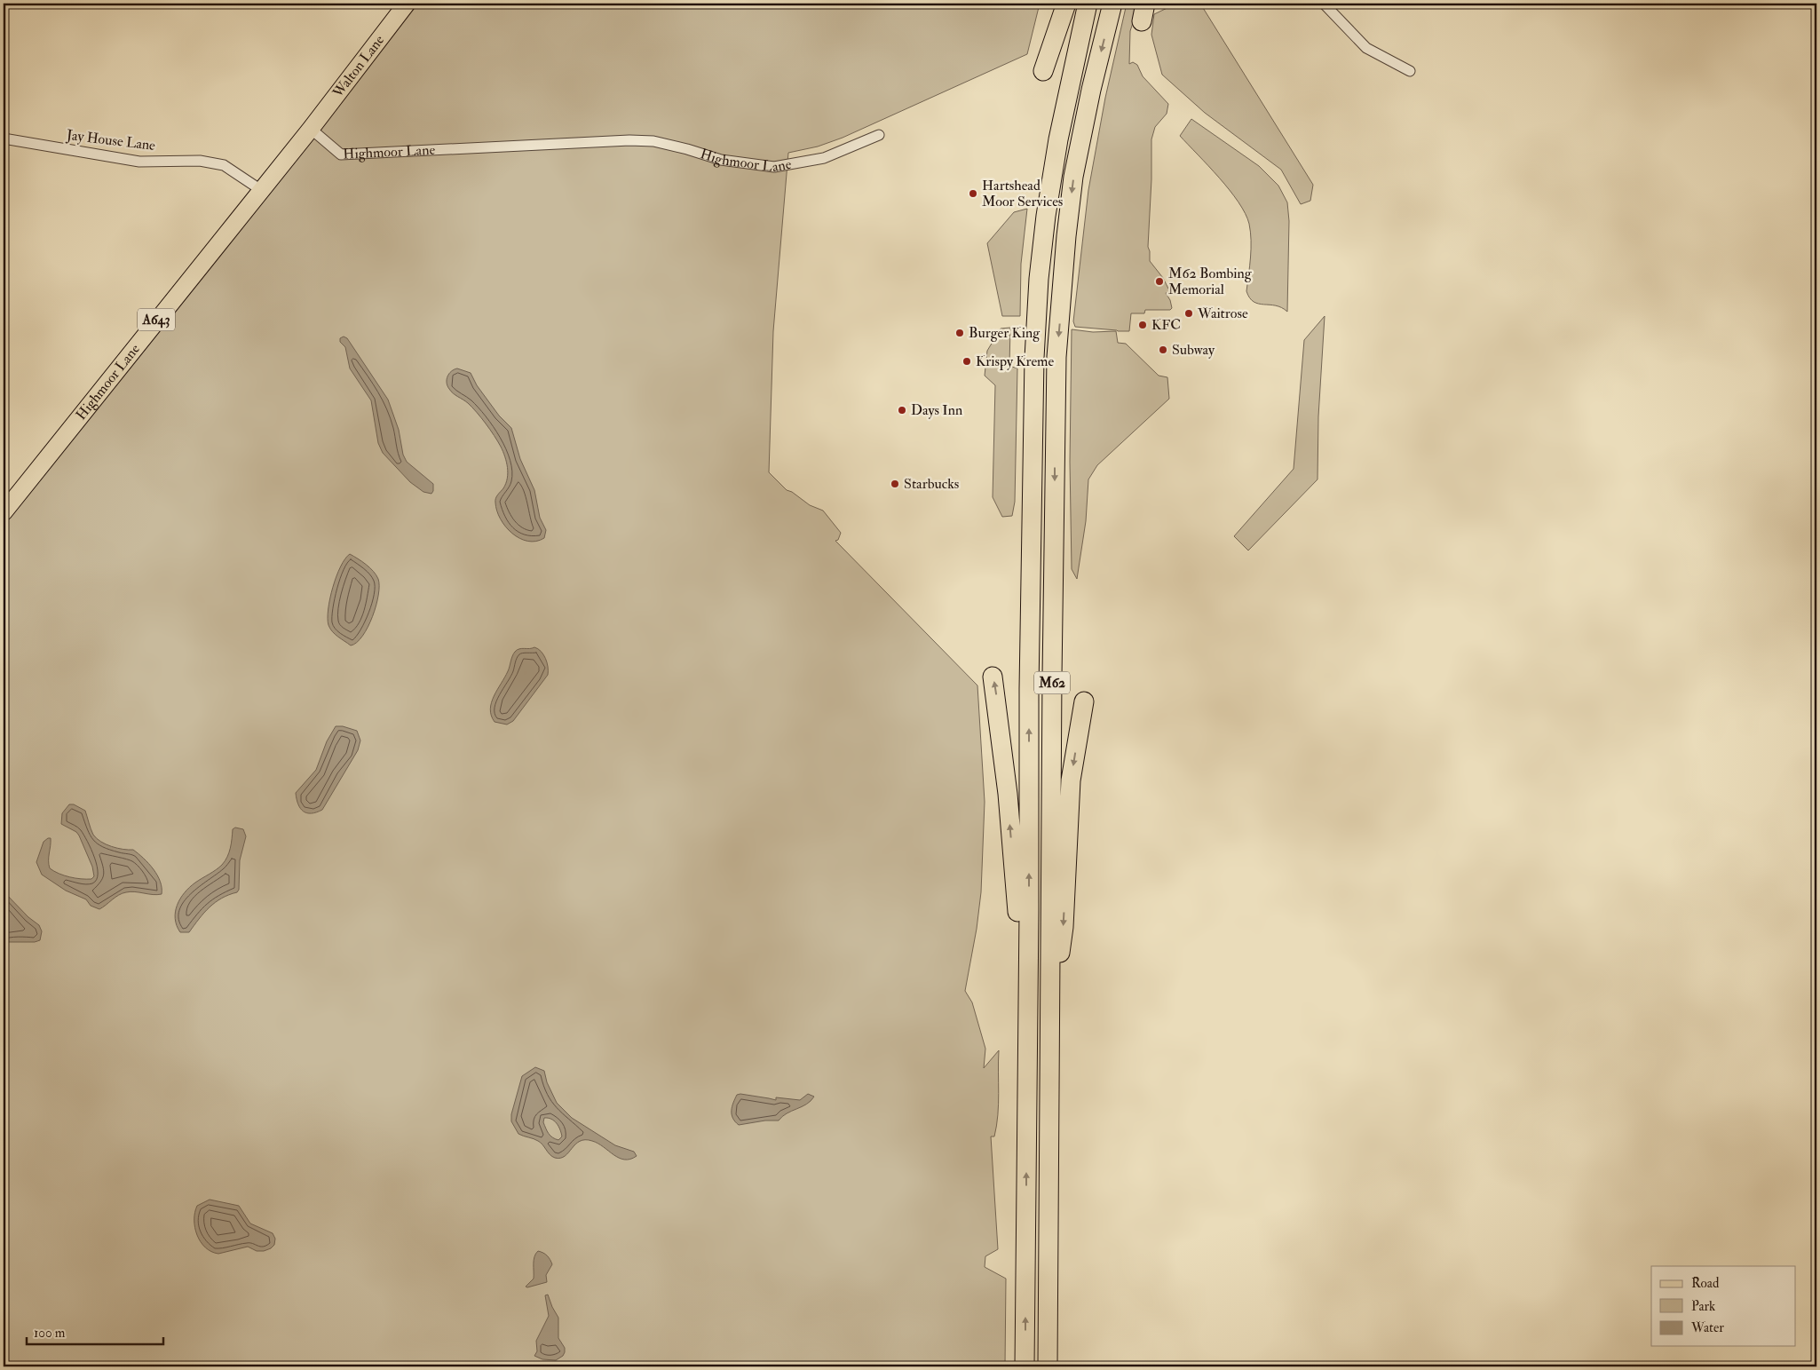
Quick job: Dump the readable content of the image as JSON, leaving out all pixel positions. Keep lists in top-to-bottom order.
{
  "streets": {
    "highway": ["M62"],
    "main road": ["Walton Lane", "Highmoor Lane", "A643"],
    "street": ["Jay House Lane"]
  },
  "crossings": [
    ["Walton Lane", "Highmoor Lane"],
    ["Jay House Lane", "Highmoor Lane"]
  ],
  "places": [
    "Hartshead Moor Services",
    "M62 Bombing Memorial",
    "Waitrose",
    "KFC",
    "Burger King",
    "Subway",
    "Krispy Kreme",
    "Days Inn",
    "Starbucks"
  ],
  "legend": ["Road", "Park", "Water"],
  "scale_bar": "100 m"
}
